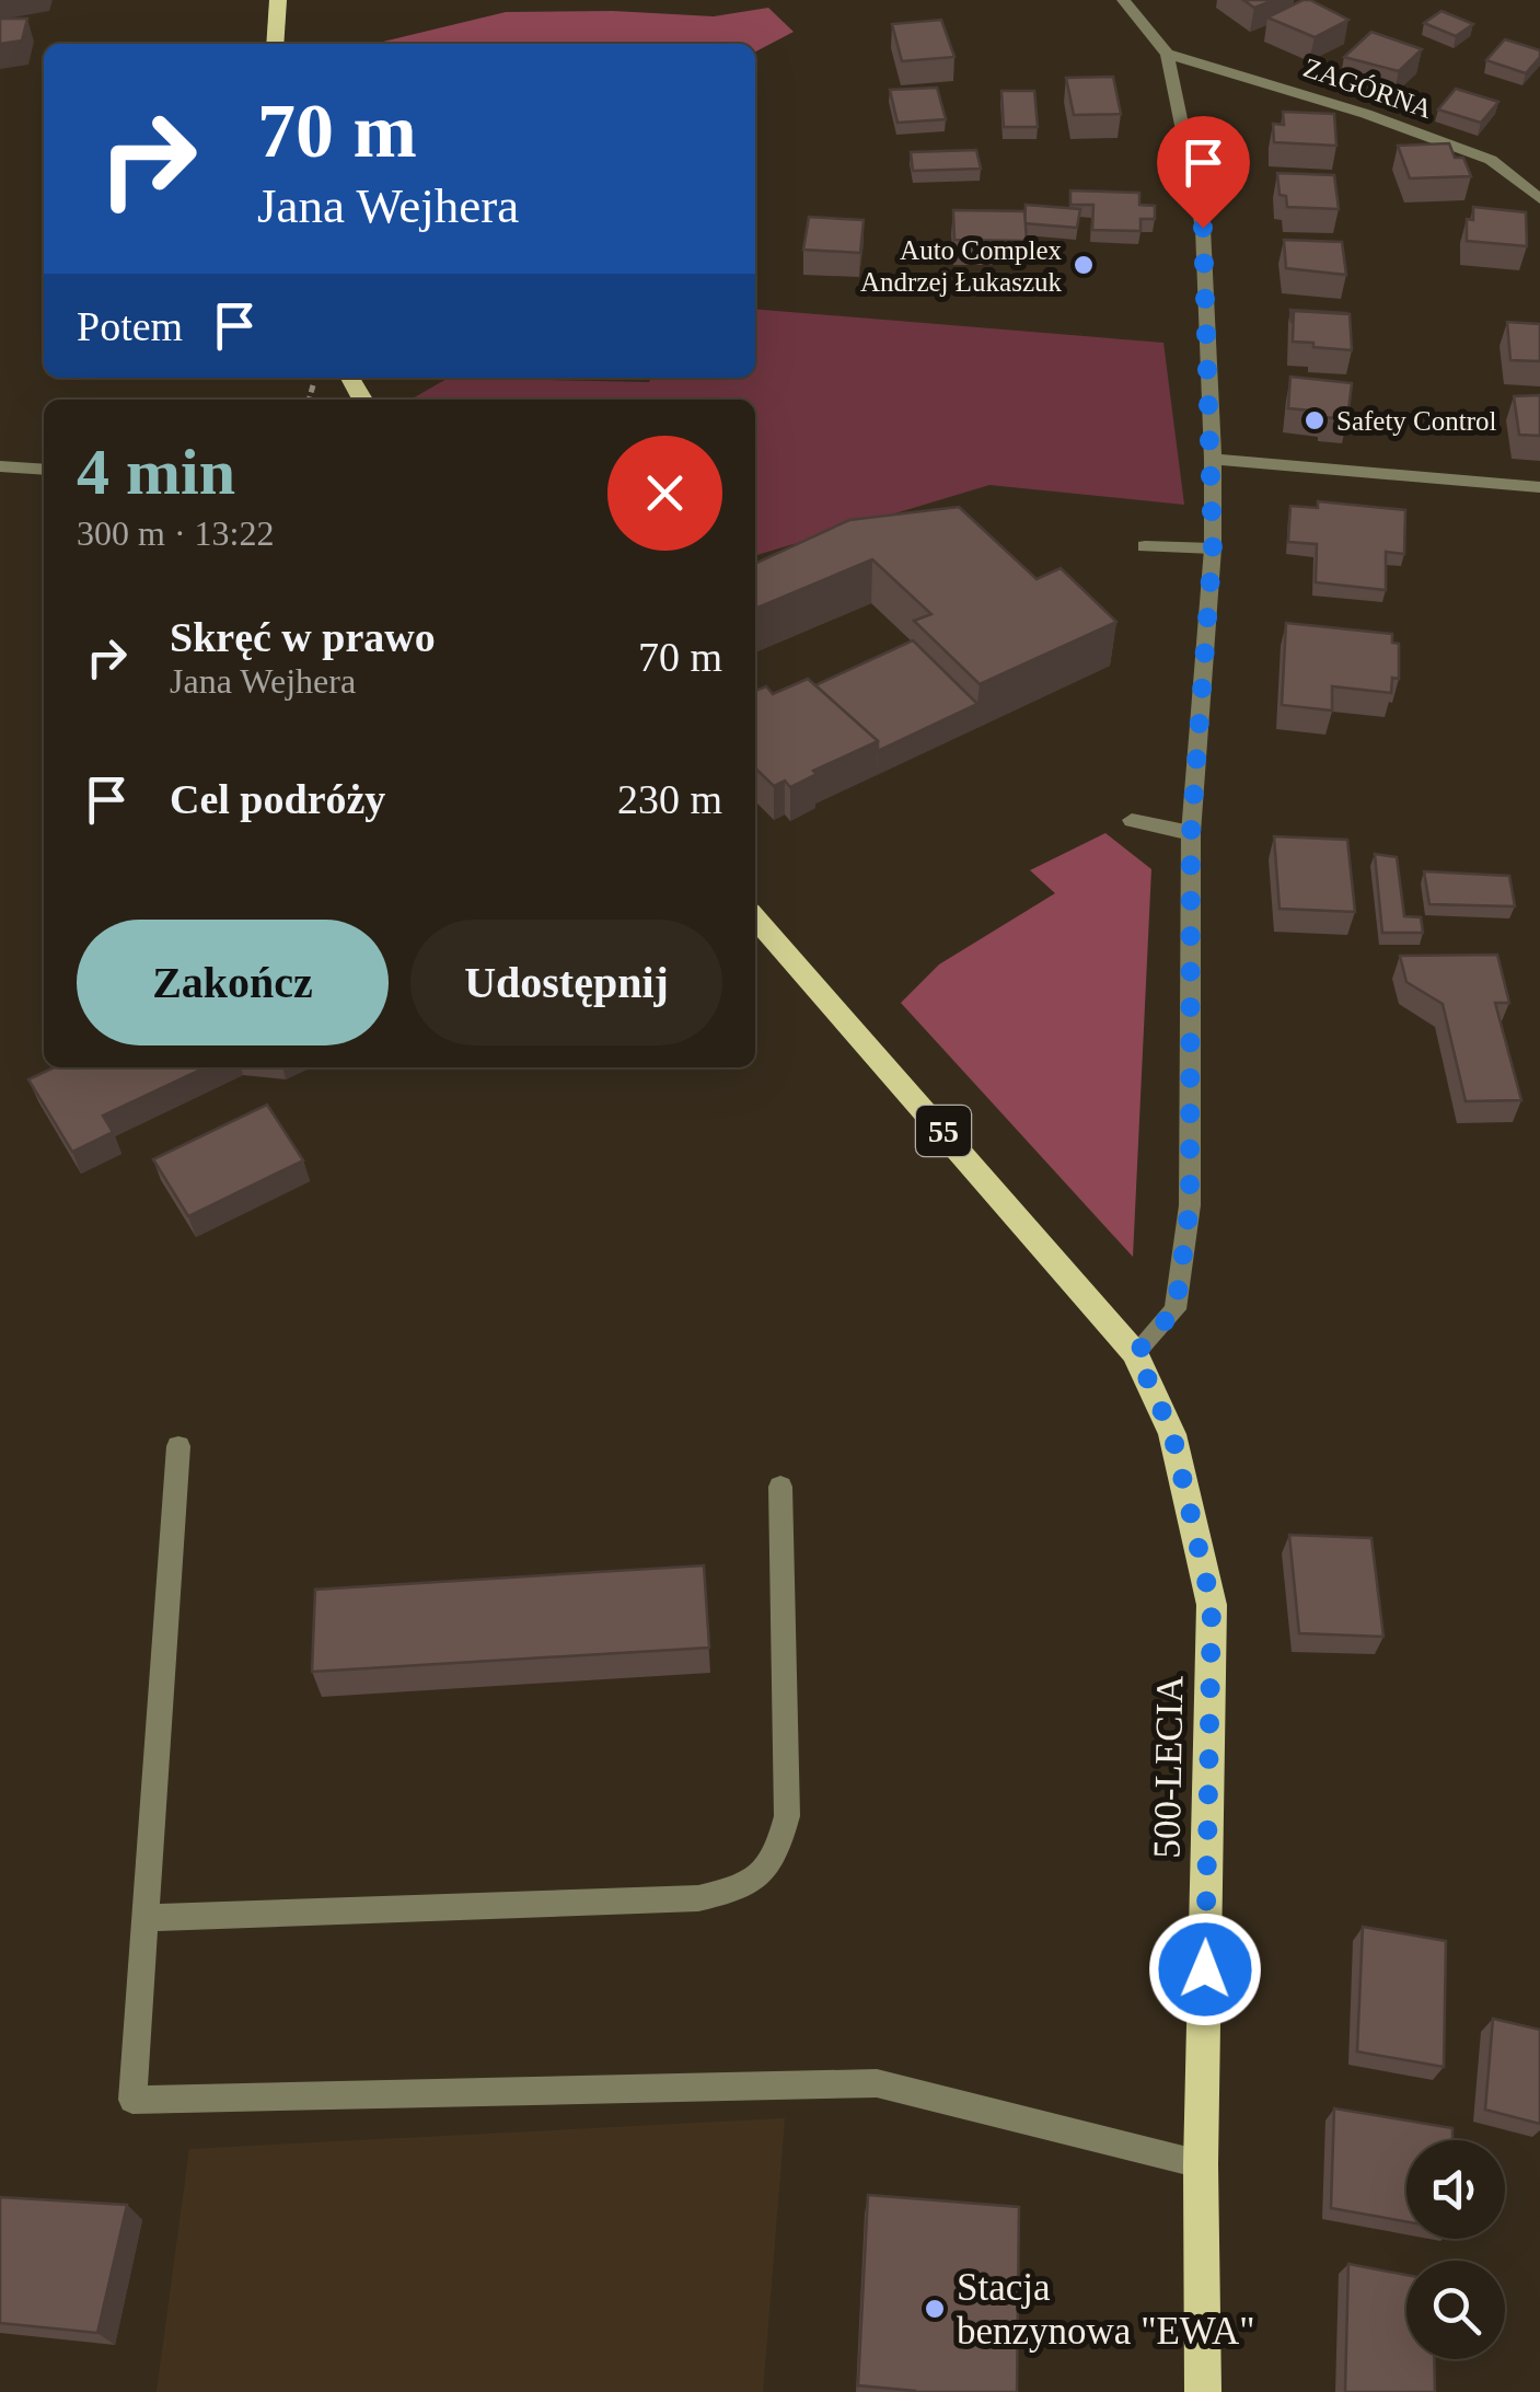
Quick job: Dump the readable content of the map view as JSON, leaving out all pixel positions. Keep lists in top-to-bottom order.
{
  "streets": {
    "main road": ["55", "500-LECIA"],
    "street": ["ZAGÓRNA"]
  },
  "crossings": [
    ["55", "500-LECIA"]
  ],
  "places": ["Auto Complex Andrzej Łukaszuk", "Safety Control", "Stacja benzynowa \"EWA\""],
  "page": {
    "turn": ["70 m", "Jana Wejhera"],
    "then": "Potem",
    "heading": ["4 min", "300 m · 13:22"],
    "list": [
      {
        "name": "Skręć w prawo",
        "note": "Jana Wejhera",
        "value": "70 m"
      },
      {
        "name": "Cel podróży",
        "value": "230 m"
      }
    ],
    "buttons": ["Zakończ", "Udostępnij"]
  }
}
